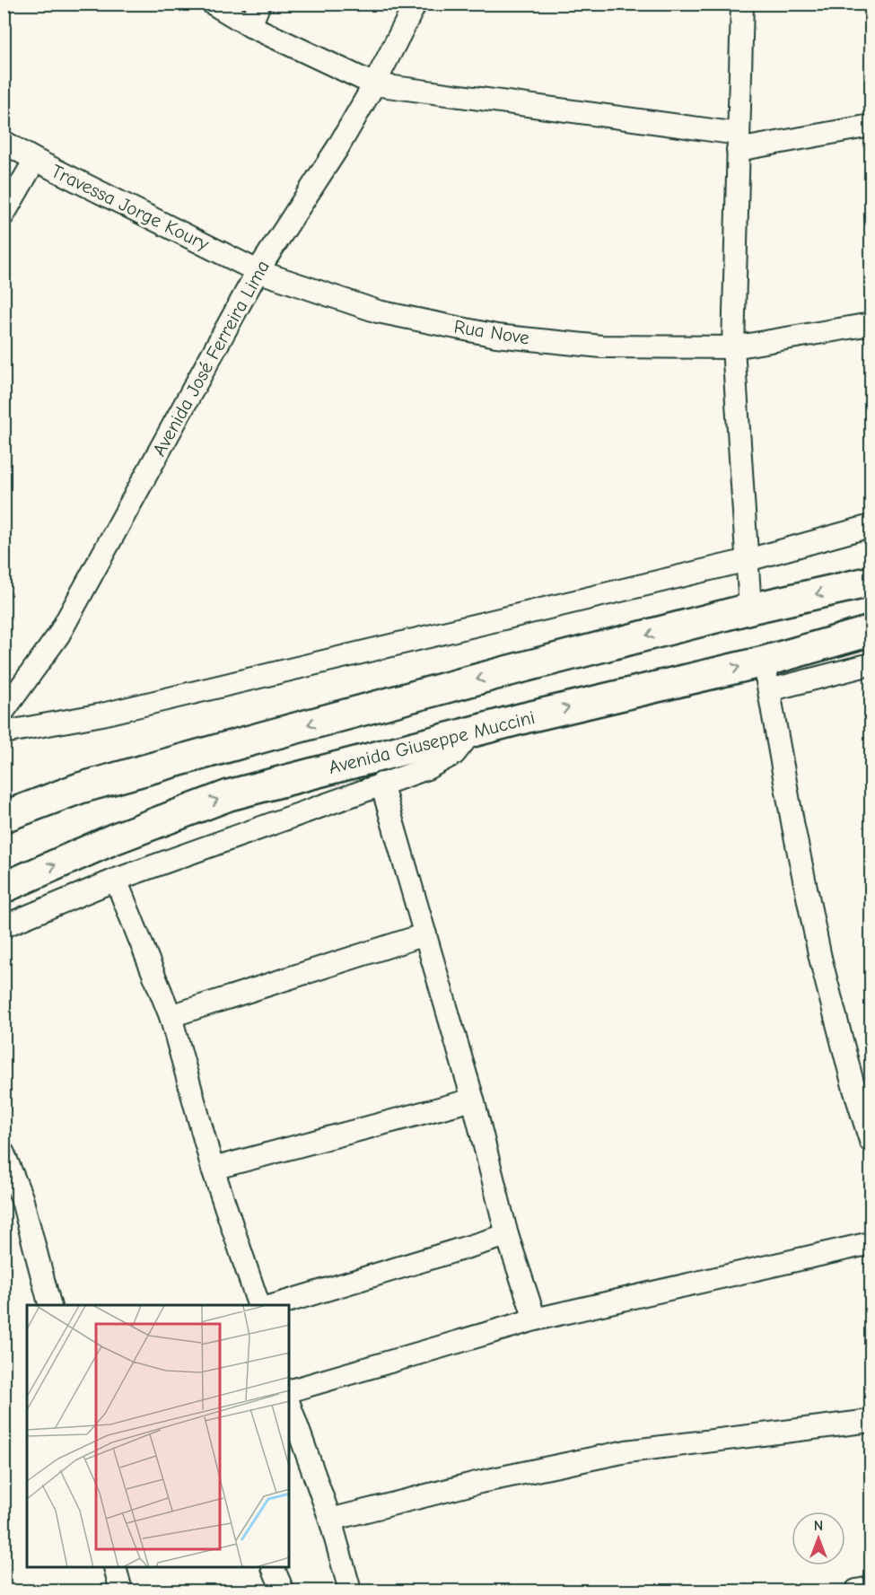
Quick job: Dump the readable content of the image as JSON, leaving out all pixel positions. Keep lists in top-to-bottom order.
{
  "streets": {
    "main road": ["Avenida Giuseppe Muccini"],
    "street": ["Travessa Jorge Koury", "Rua Nove", "Avenida José Ferreira Lima"]
  },
  "crossings": [
    ["Travessa Jorge Koury", "Rua Nove"],
    ["Travessa Jorge Koury", "Avenida José Ferreira Lima"],
    ["Rua Nove", "Avenida José Ferreira Lima"]
  ],
  "north": "top"
}
